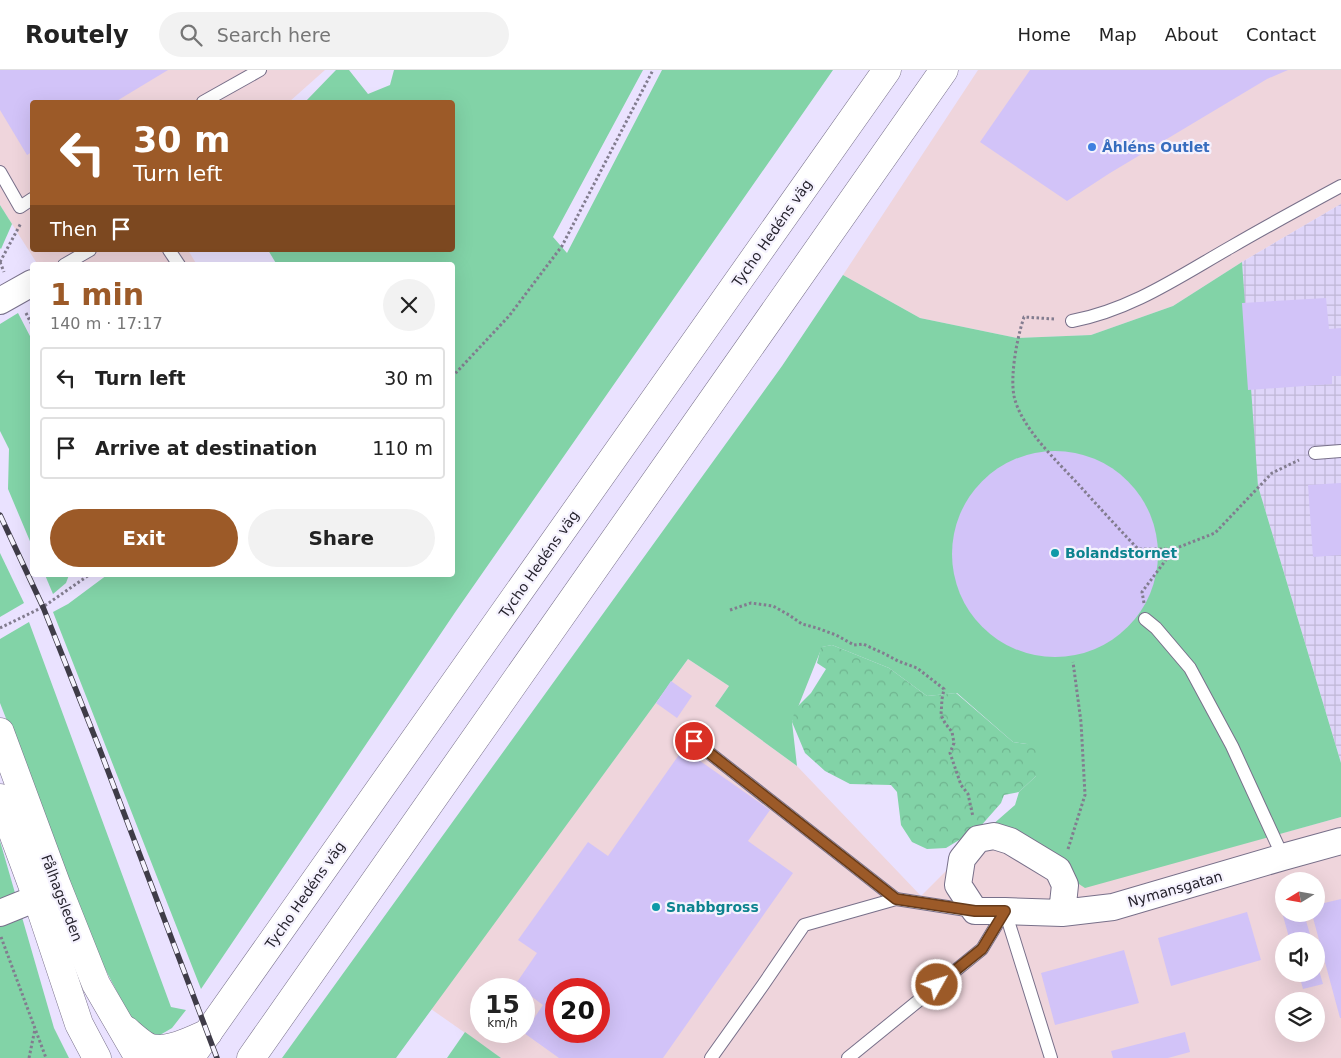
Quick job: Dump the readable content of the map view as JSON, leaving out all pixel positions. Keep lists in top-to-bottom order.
{
  "streets": {
    "main road": ["Tycho Hedéns väg", "Fålhagsleden"],
    "street": ["Nymansgatan"]
  },
  "places": ["Åhléns Outlet", "Bolandstornet", "Snabbgross"],
  "north": "left",
  "page": {
    "header": "Routely",
    "search": "Search here",
    "nav": [
      "Home",
      "Map",
      "About",
      "Contact"
    ],
    "turn": ["30 m", "Turn left"],
    "then": "Then",
    "heading": ["1 min", "140 m · 17:17"],
    "list": [
      {
        "name": "Turn left",
        "value": "30 m"
      },
      {
        "name": "Arrive at destination",
        "value": "110 m"
      }
    ],
    "buttons": ["Exit", "Share"],
    "speed": "15 km/h",
    "limit": "20"
  }
}
